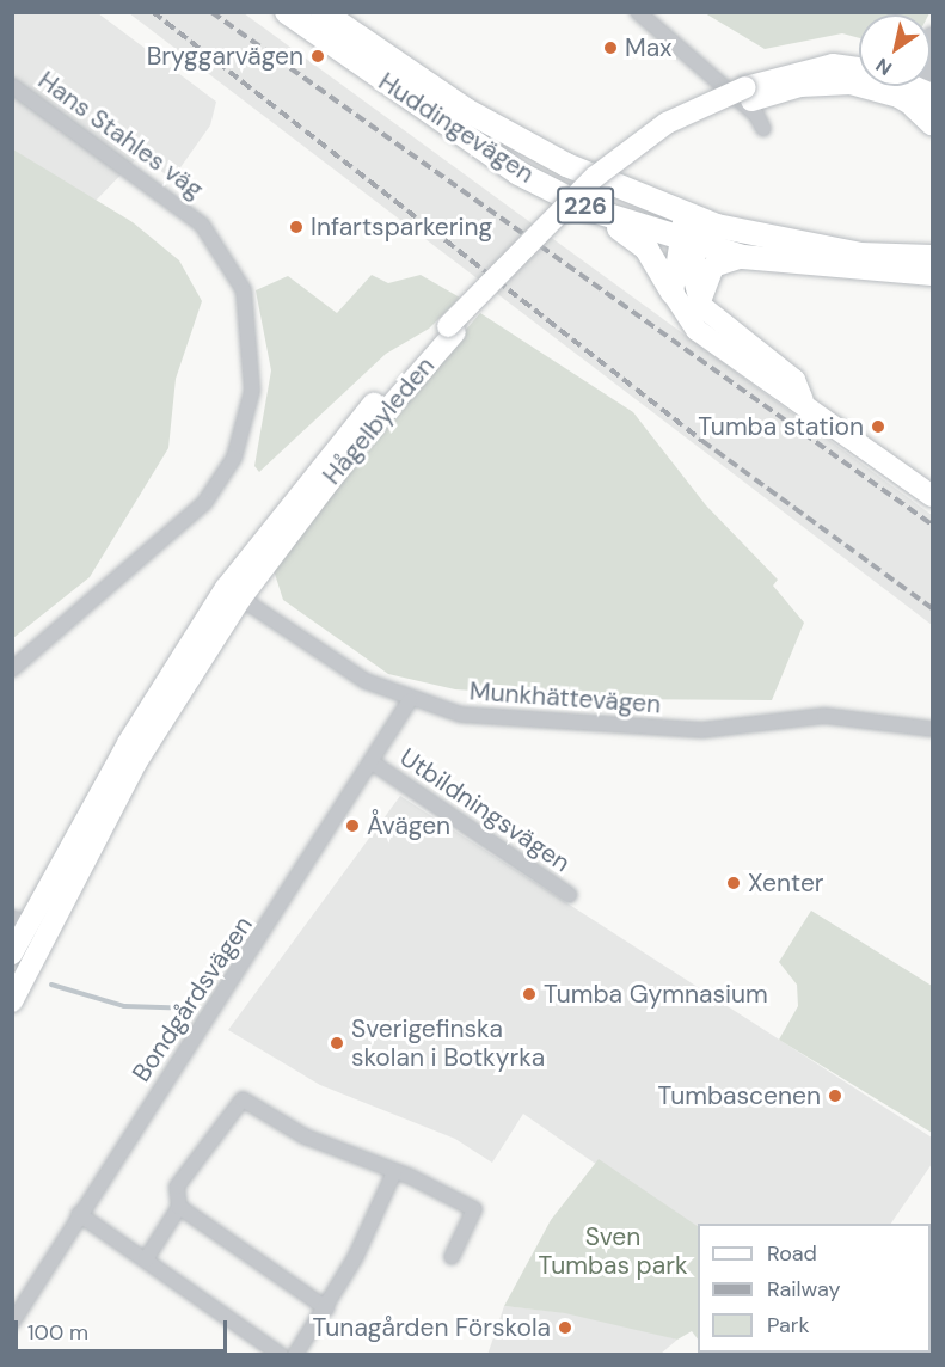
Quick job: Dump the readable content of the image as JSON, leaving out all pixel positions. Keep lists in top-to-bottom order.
{
  "streets": {
    "main road": ["Huddingevägen", "226", "Hågelbyleden"],
    "street": [
      "Hans Stahles väg",
      "Munkhättevägen",
      "Utbildningsvägen",
      "Bondgårdsvägen"
    ]
  },
  "crossings": [
    ["Hågelbyleden", "Munkhättevägen"],
    ["Munkhättevägen", "Bondgårdsvägen"],
    ["Utbildningsvägen", "Bondgårdsvägen"]
  ],
  "parks": ["Sven Tumbas park"],
  "places": [
    "Max",
    "Bryggarvägen",
    "Infartsparkering",
    "Tumba station",
    "Åvägen",
    "Xenter",
    "Tumba Gymnasium",
    "Sverigefinska skolan i Botkyrka",
    "Tumbascenen",
    "Tunagården Förskola"
  ],
  "legend": ["Road", "Railway", "Park"],
  "scale_bar": "100 m",
  "north": "bottom left"
}
